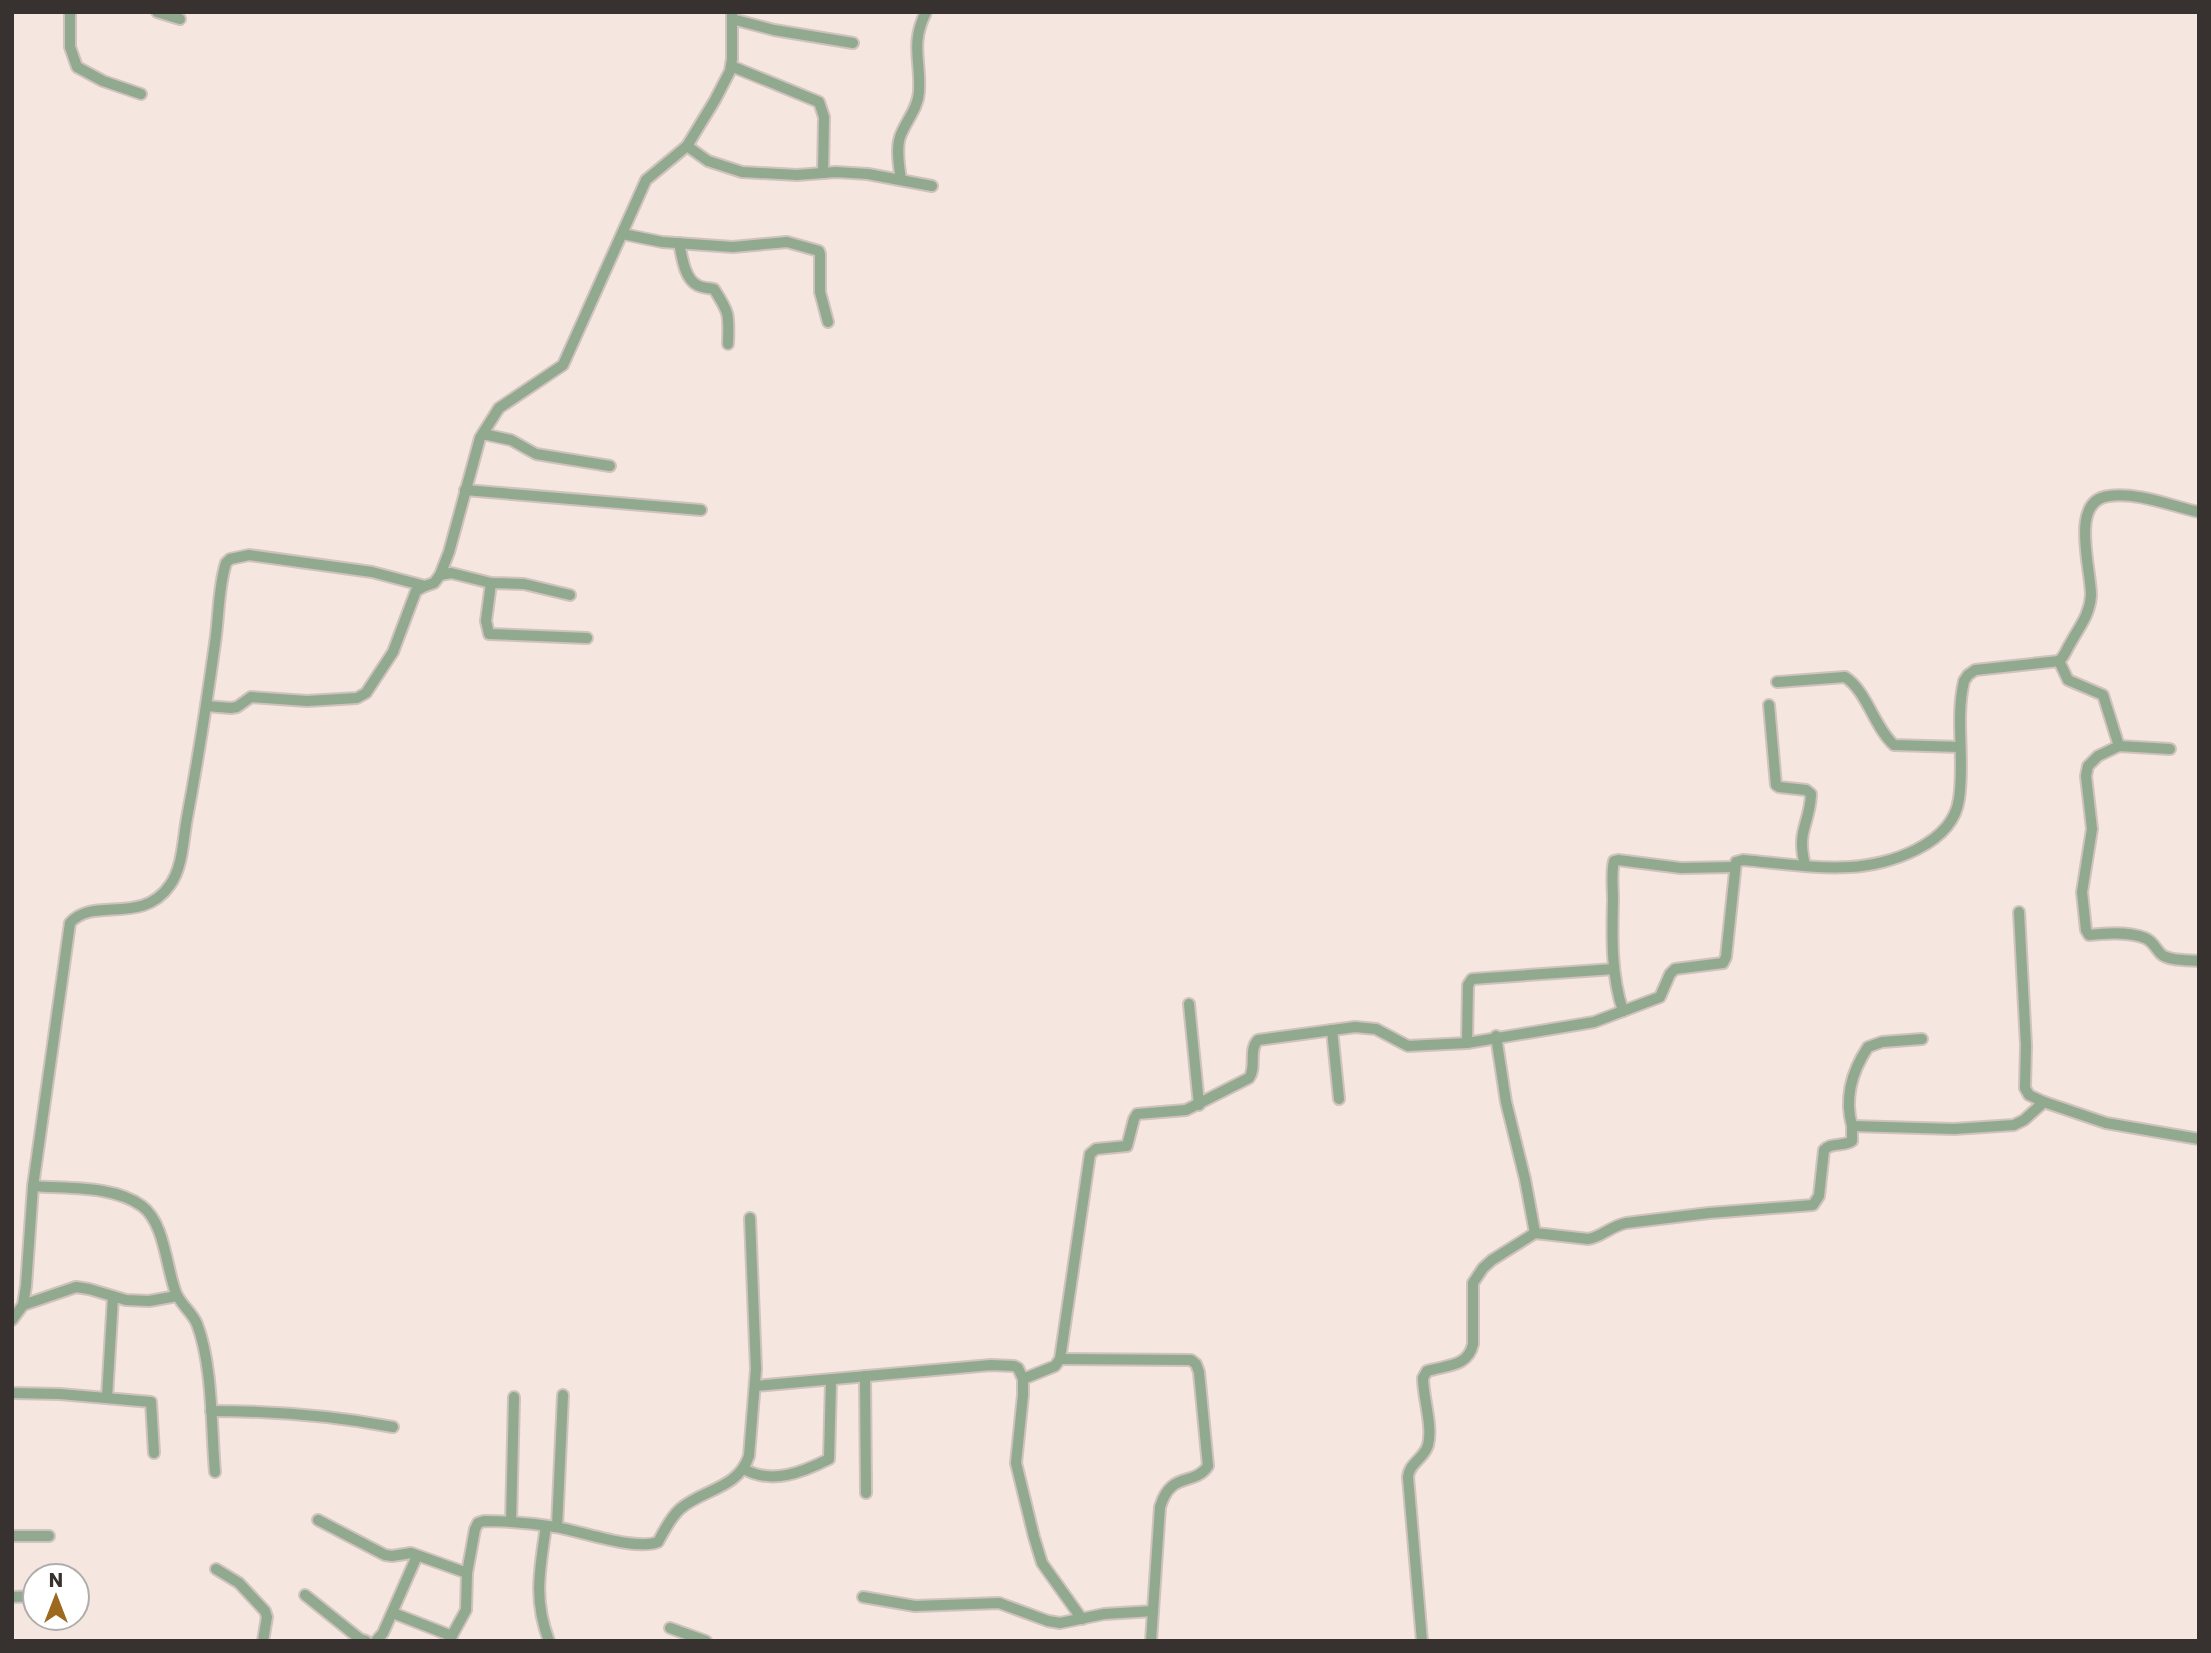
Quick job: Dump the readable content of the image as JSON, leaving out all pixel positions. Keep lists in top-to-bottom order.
{
  "north": "top"
}
